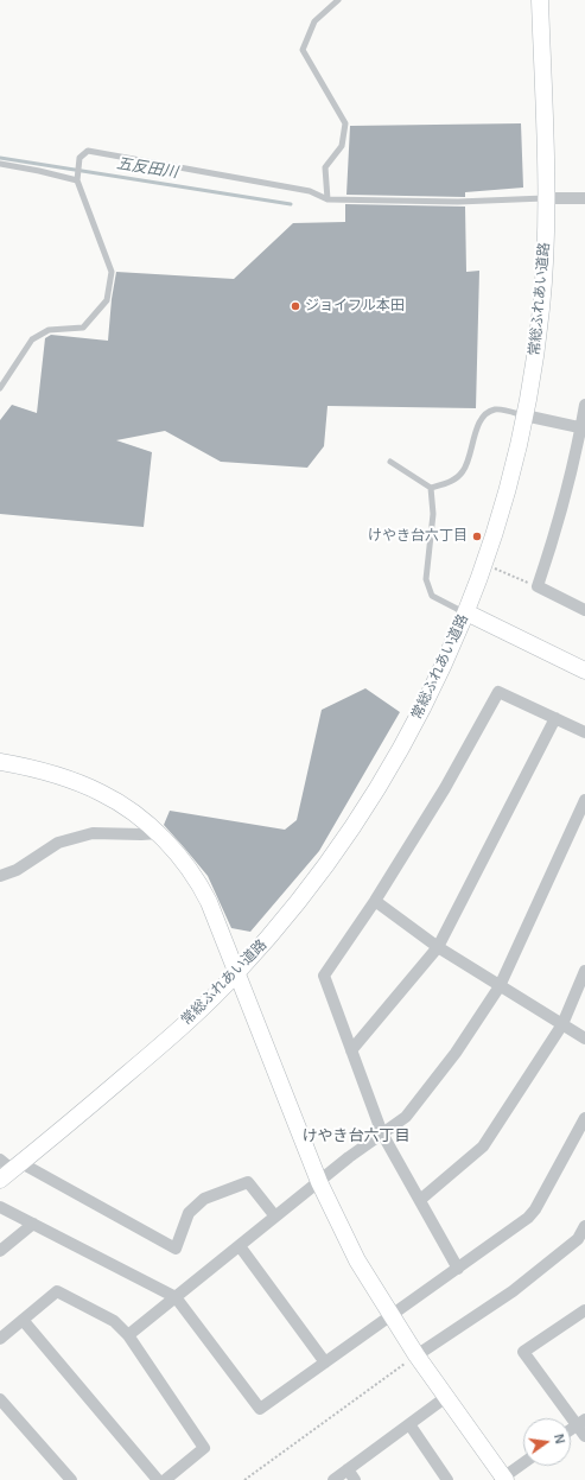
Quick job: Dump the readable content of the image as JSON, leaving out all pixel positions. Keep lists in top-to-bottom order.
{
  "streets": {
    "street": ["常総ふれあい道路"]
  },
  "districts": ["けやき台六丁目"],
  "water": ["五反田川"],
  "places": ["ジョイフル本田", "けやき台六丁目"],
  "north": "right"
}
